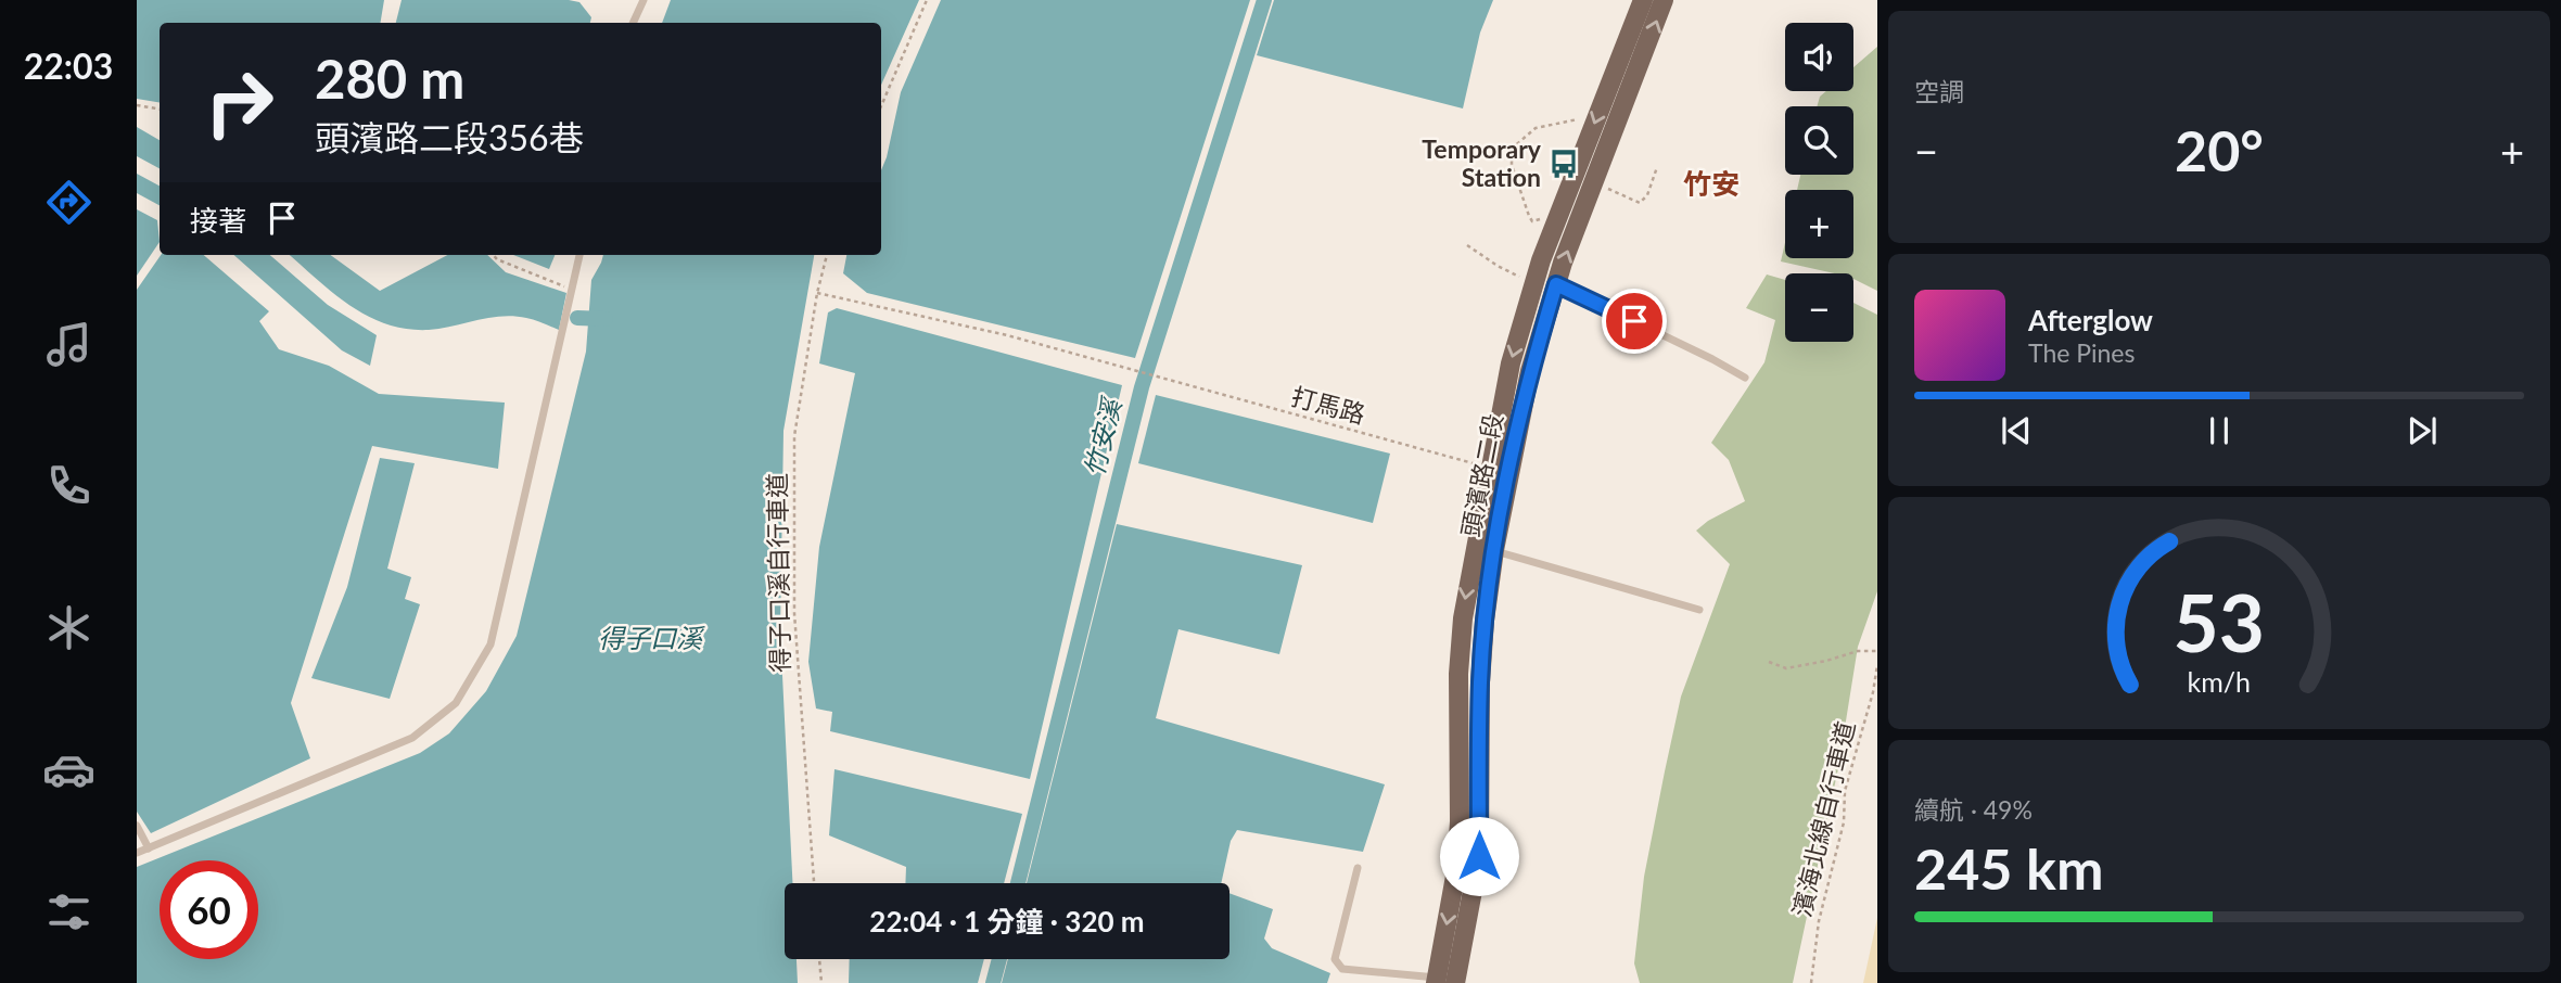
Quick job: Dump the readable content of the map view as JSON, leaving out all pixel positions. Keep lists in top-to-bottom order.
{
  "streets": {
    "main road": ["頭濱路二段"],
    "path": ["打馬路", "得子口溪自行車道", "濱海北線自行車道"]
  },
  "crossings": [
    ["打馬路", "頭濱路二段"],
    ["打馬路", "得子口溪自行車道"]
  ],
  "districts": ["竹安"],
  "water": ["竹安溪", "得子口溪"],
  "places": {
    "bus stop": ["Temporary Station"]
  },
  "page": {
    "tabs": "22:03",
    "tile": [
      "空調",
      ["續航 · 49%", "245 km"]
    ],
    "map_buttons": ["+", "−"],
    "turn": ["280 m", "頭濱路二段356巷"],
    "heat": ["−", "20°", "+"],
    "then": "接著",
    "song": ["Afterglow", "The Pines"],
    "limit": "60",
    "trip": "22:04 · 1 分鐘 · 320 m",
    "gauge": ["53", "km/h"]
  }
}
